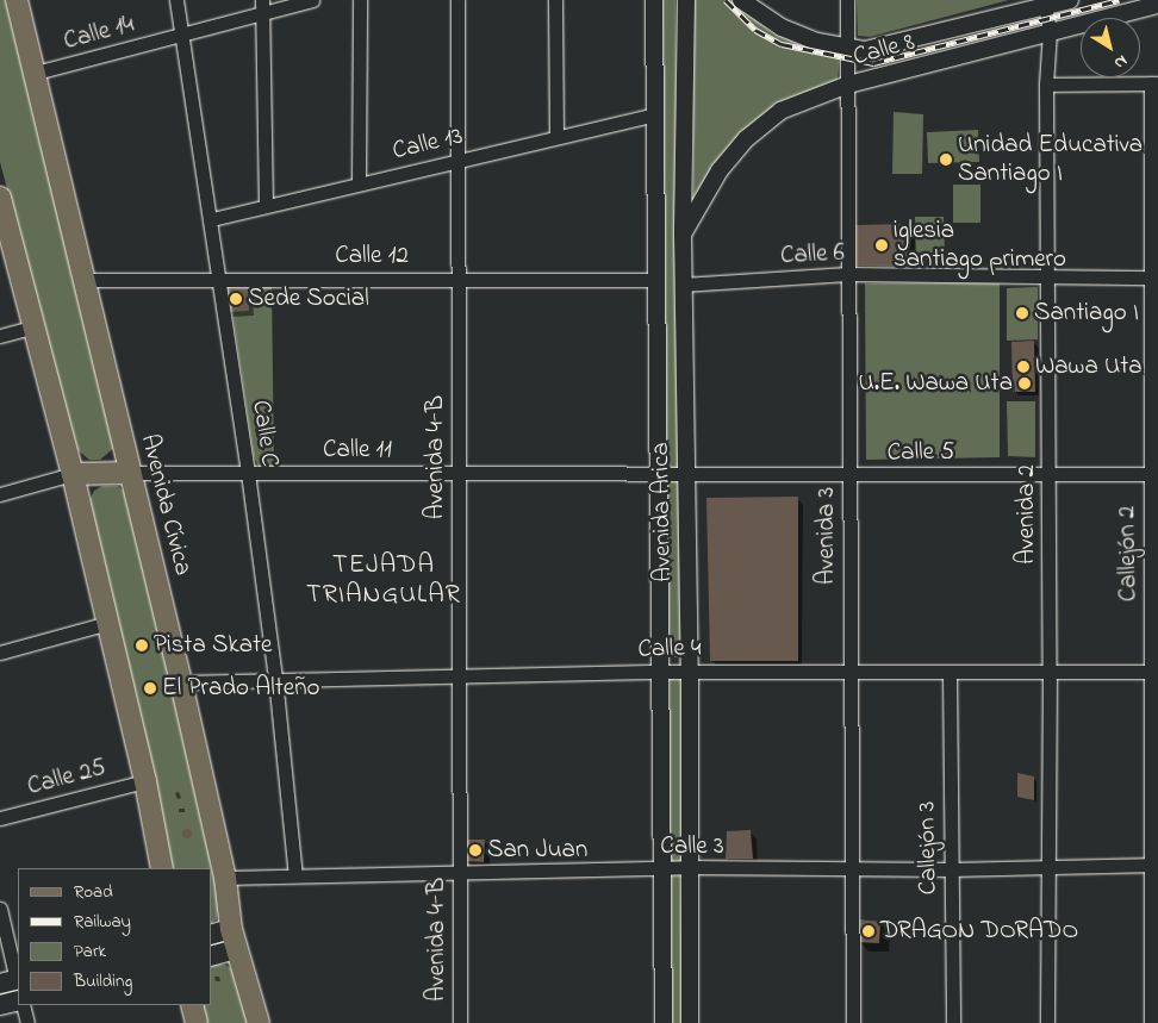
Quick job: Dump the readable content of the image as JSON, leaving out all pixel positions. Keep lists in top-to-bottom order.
{
  "streets": {
    "main road": ["Avenida Cívica"],
    "street": [
      "Calle 14",
      "Calle 8",
      "Calle 13",
      "Calle 6",
      "Calle 12",
      "Calle C",
      "Calle 11",
      "Calle 5",
      "Avenida 4-B",
      "Avenida Arica",
      "Avenida 2",
      "Avenida 3",
      "Callejón 2",
      "Calle 4",
      "Calle 25",
      "Calle 3",
      "Callejón 3"
    ]
  },
  "crossings": [
    ["Calle 14", "Calle C"],
    ["Calle 14", "Avenida Cívica"],
    ["Calle 8", "Avenida Arica"],
    ["Calle 8", "Avenida 2"],
    ["Calle 8", "Avenida 3"],
    ["Calle 13", "Calle C"],
    ["Calle 13", "Avenida 4-B"],
    ["Calle 13", "Avenida Arica"],
    ["Calle 6", "Avenida Arica"],
    ["Calle 6", "Avenida 2"],
    ["Calle 6", "Avenida 3"],
    ["Calle 6", "Callejón 2"],
    ["Calle 12", "Calle C"],
    ["Calle 12", "Avenida 4-B"],
    ["Calle 12", "Avenida Cívica"],
    ["Calle 12", "Avenida Arica"],
    ["Calle C", "Calle 11"],
    ["Calle C", "Calle 4"],
    ["Calle C", "Calle 3"],
    ["Calle 11", "Calle 5"],
    ["Calle 11", "Avenida 4-B"],
    ["Calle 11", "Avenida Cívica"],
    ["Calle 11", "Avenida Arica"],
    ["Calle 5", "Avenida Arica"],
    ["Calle 5", "Avenida 2"],
    ["Calle 5", "Avenida 3"],
    ["Calle 5", "Callejón 2"],
    ["Avenida 4-B", "Calle 4"],
    ["Avenida 4-B", "Calle 3"],
    ["Avenida Cívica", "Calle 4"],
    ["Avenida Cívica", "Calle 3"],
    ["Avenida Arica", "Calle 4"],
    ["Avenida Arica", "Calle 3"],
    ["Avenida 2", "Calle 4"],
    ["Avenida 2", "Calle 3"],
    ["Avenida 3", "Calle 4"],
    ["Avenida 3", "Calle 3"],
    ["Callejón 2", "Calle 4"],
    ["Callejón 2", "Calle 3"],
    ["Calle 4", "Callejón 3"],
    ["Calle 3", "Callejón 3"]
  ],
  "districts": ["TEJADA TRIANGULAR"],
  "places": [
    "Unidad Educativa Santiago I",
    "iglesia santiago primero",
    "Sede Social",
    "Santiago I",
    "Wawa Uta",
    "U.E. Wawa Uta",
    "Pista Skate",
    "El Prado Alteño",
    "San Juan",
    "DRAGON DORADO"
  ],
  "legend": [
    "Road",
    "Railway",
    "Park",
    "Building"
  ],
  "north": "bottom right"
}
